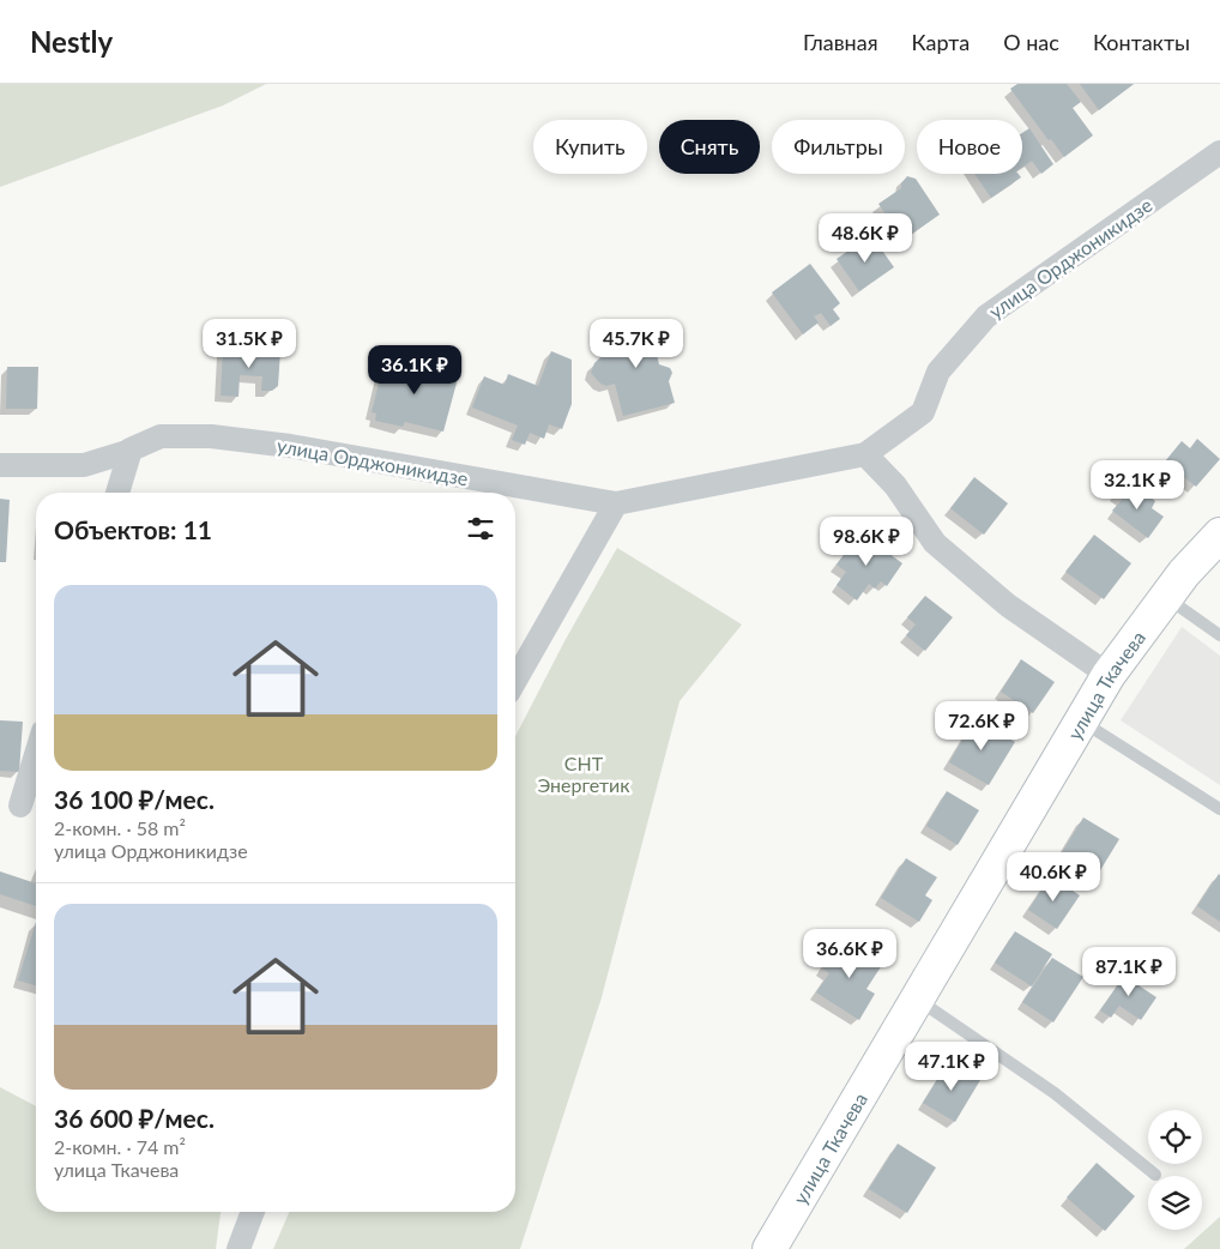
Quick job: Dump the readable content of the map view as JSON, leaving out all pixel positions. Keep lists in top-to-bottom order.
{
  "streets": {
    "street": ["улица Орджоникидзе", "улица Ткачева"]
  },
  "parks": ["СНТ Энергетик"],
  "page": {
    "header": "Nestly",
    "nav": [
      "Главная",
      "Карта",
      "О нас",
      "Контакты"
    ],
    "chip": [
      "Купить",
      "Снять",
      "Фильтры",
      "Новое"
    ],
    "price": [
      "48.6K ₽",
      "31.5K ₽",
      "45.7K ₽",
      "36.1K ₽",
      "32.1K ₽",
      "98.6K ₽",
      "72.6K ₽",
      "40.6K ₽",
      "36.6K ₽",
      "87.1K ₽",
      "47.1K ₽"
    ],
    "heading": "Объектов: 11",
    "list": [
      {
        "name": "36 100 ₽/мес.",
        "note": "2-комн. · 58 m² · улица Орджоникидзе"
      },
      {
        "name": "36 600 ₽/мес.",
        "note": "2-комн. · 74 m² · улица Ткачева"
      }
    ]
  }
}
